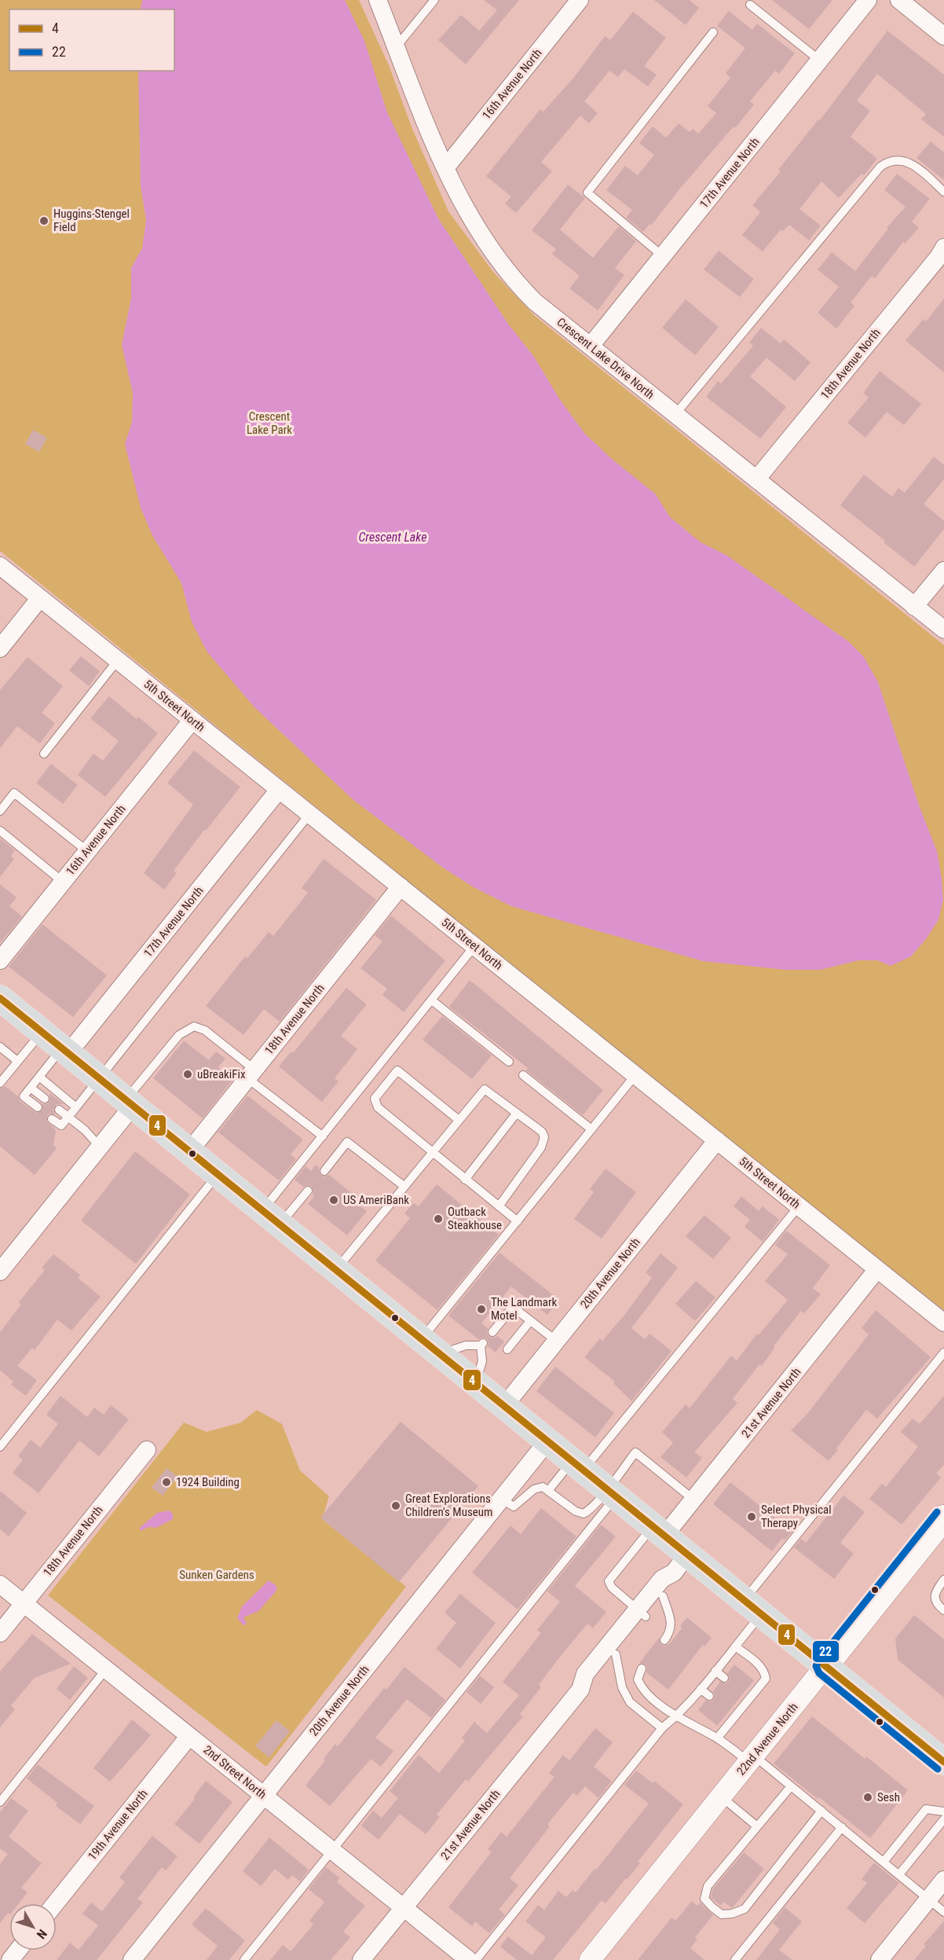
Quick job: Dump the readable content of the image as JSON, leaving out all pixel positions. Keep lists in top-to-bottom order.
{
  "streets": {
    "main road": ["22nd Avenue North"],
    "street": [
      "16th Avenue North",
      "17th Avenue North",
      "Crescent Lake Drive North",
      "18th Avenue North",
      "5th Street North",
      "20th Avenue North",
      "21st Avenue North",
      "2nd Street North",
      "19th Avenue North"
    ]
  },
  "crossings": [
    ["16th Avenue North", "Crescent Lake Drive North"],
    ["16th Avenue North", "5th Street North"],
    ["17th Avenue North", "Crescent Lake Drive North"],
    ["17th Avenue North", "5th Street North"],
    ["Crescent Lake Drive North", "18th Avenue North"],
    ["18th Avenue North", "5th Street North"],
    ["18th Avenue North", "2nd Street North"],
    ["5th Street North", "20th Avenue North"],
    ["5th Street North", "21st Avenue North"],
    ["20th Avenue North", "2nd Street North"],
    ["21st Avenue North", "2nd Street North"],
    ["2nd Street North", "19th Avenue North"]
  ],
  "water": ["Crescent Lake"],
  "parks": ["Crescent Lake Park", "Sunken Gardens"],
  "places": [
    "Huggins-Stengel Field",
    "uBreakiFix",
    "US AmeriBank",
    "Outback Steakhouse",
    "The Landmark Motel",
    "1924 Building",
    "Great Explorations Children's Museum",
    "Select Physical Therapy",
    "Sesh"
  ],
  "lines": ["transit line 4", "transit line 22"],
  "legend": ["4", "22"],
  "north": "bottom right"
}
